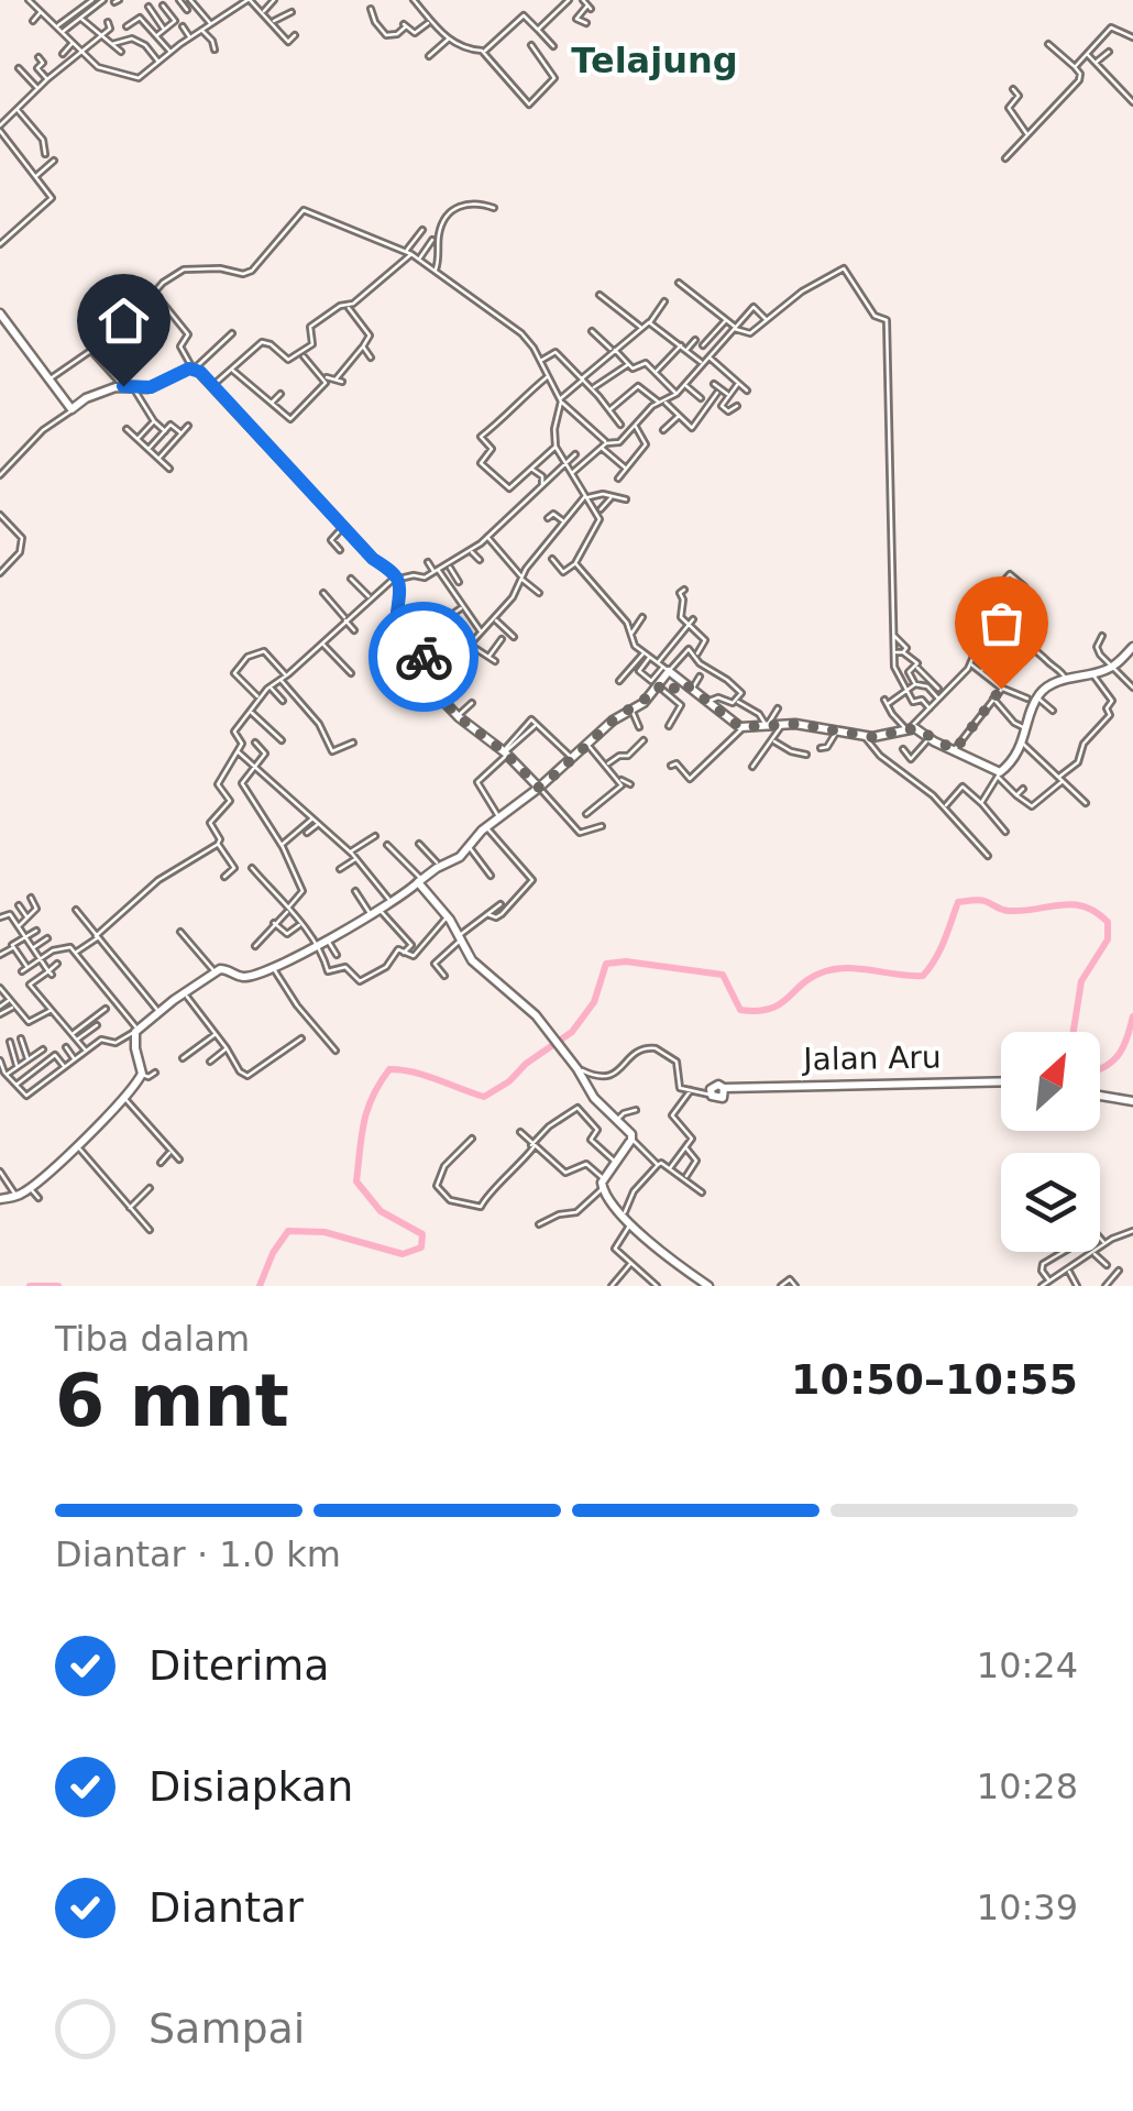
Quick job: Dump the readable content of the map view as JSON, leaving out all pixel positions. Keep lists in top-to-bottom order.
{
  "streets": {
    "street": ["Jalan Aru"]
  },
  "districts": ["Telajung"],
  "north": "top right",
  "page": {
    "heading": ["6 mnt", "Tiba dalam", "10:50–10:55"],
    "bar": "Diantar · 1.0 km",
    "list": [
      ["Diterima", "10:24"],
      ["Disiapkan", "10:28"],
      ["Diantar", "10:39"],
      "Sampai"
    ]
  }
}
